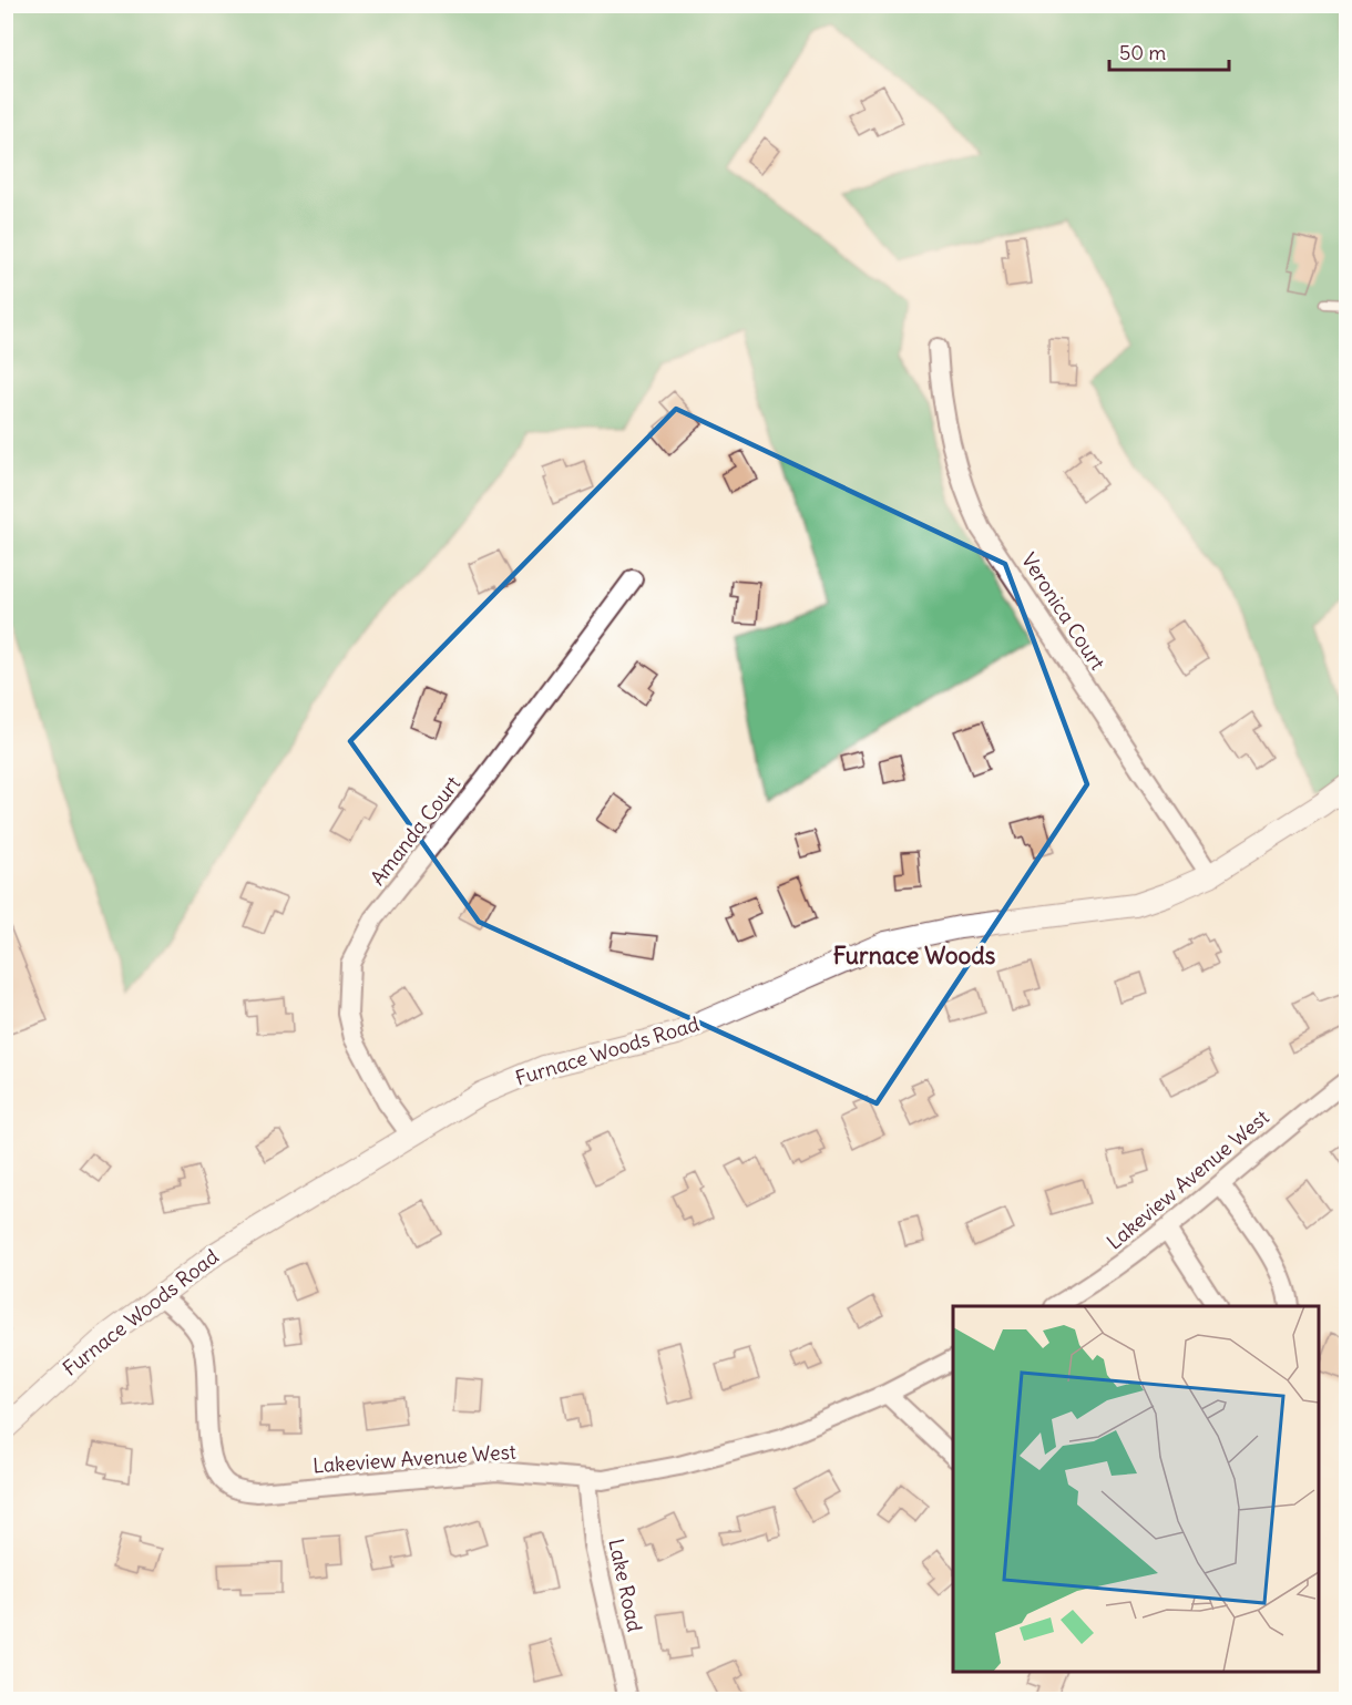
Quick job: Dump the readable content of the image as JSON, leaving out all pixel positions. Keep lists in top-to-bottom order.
{
  "streets": {
    "street": [
      "Veronica Court",
      "Amanda Court",
      "Furnace Woods Road",
      "Lakeview Avenue West",
      "Lake Road"
    ]
  },
  "crossings": [
    ["Veronica Court", "Furnace Woods Road"],
    ["Amanda Court", "Furnace Woods Road"],
    ["Furnace Woods Road", "Lakeview Avenue West"],
    ["Lakeview Avenue West", "Lake Road"]
  ],
  "districts": ["Furnace Woods"],
  "scale_bar": "50 m"
}
